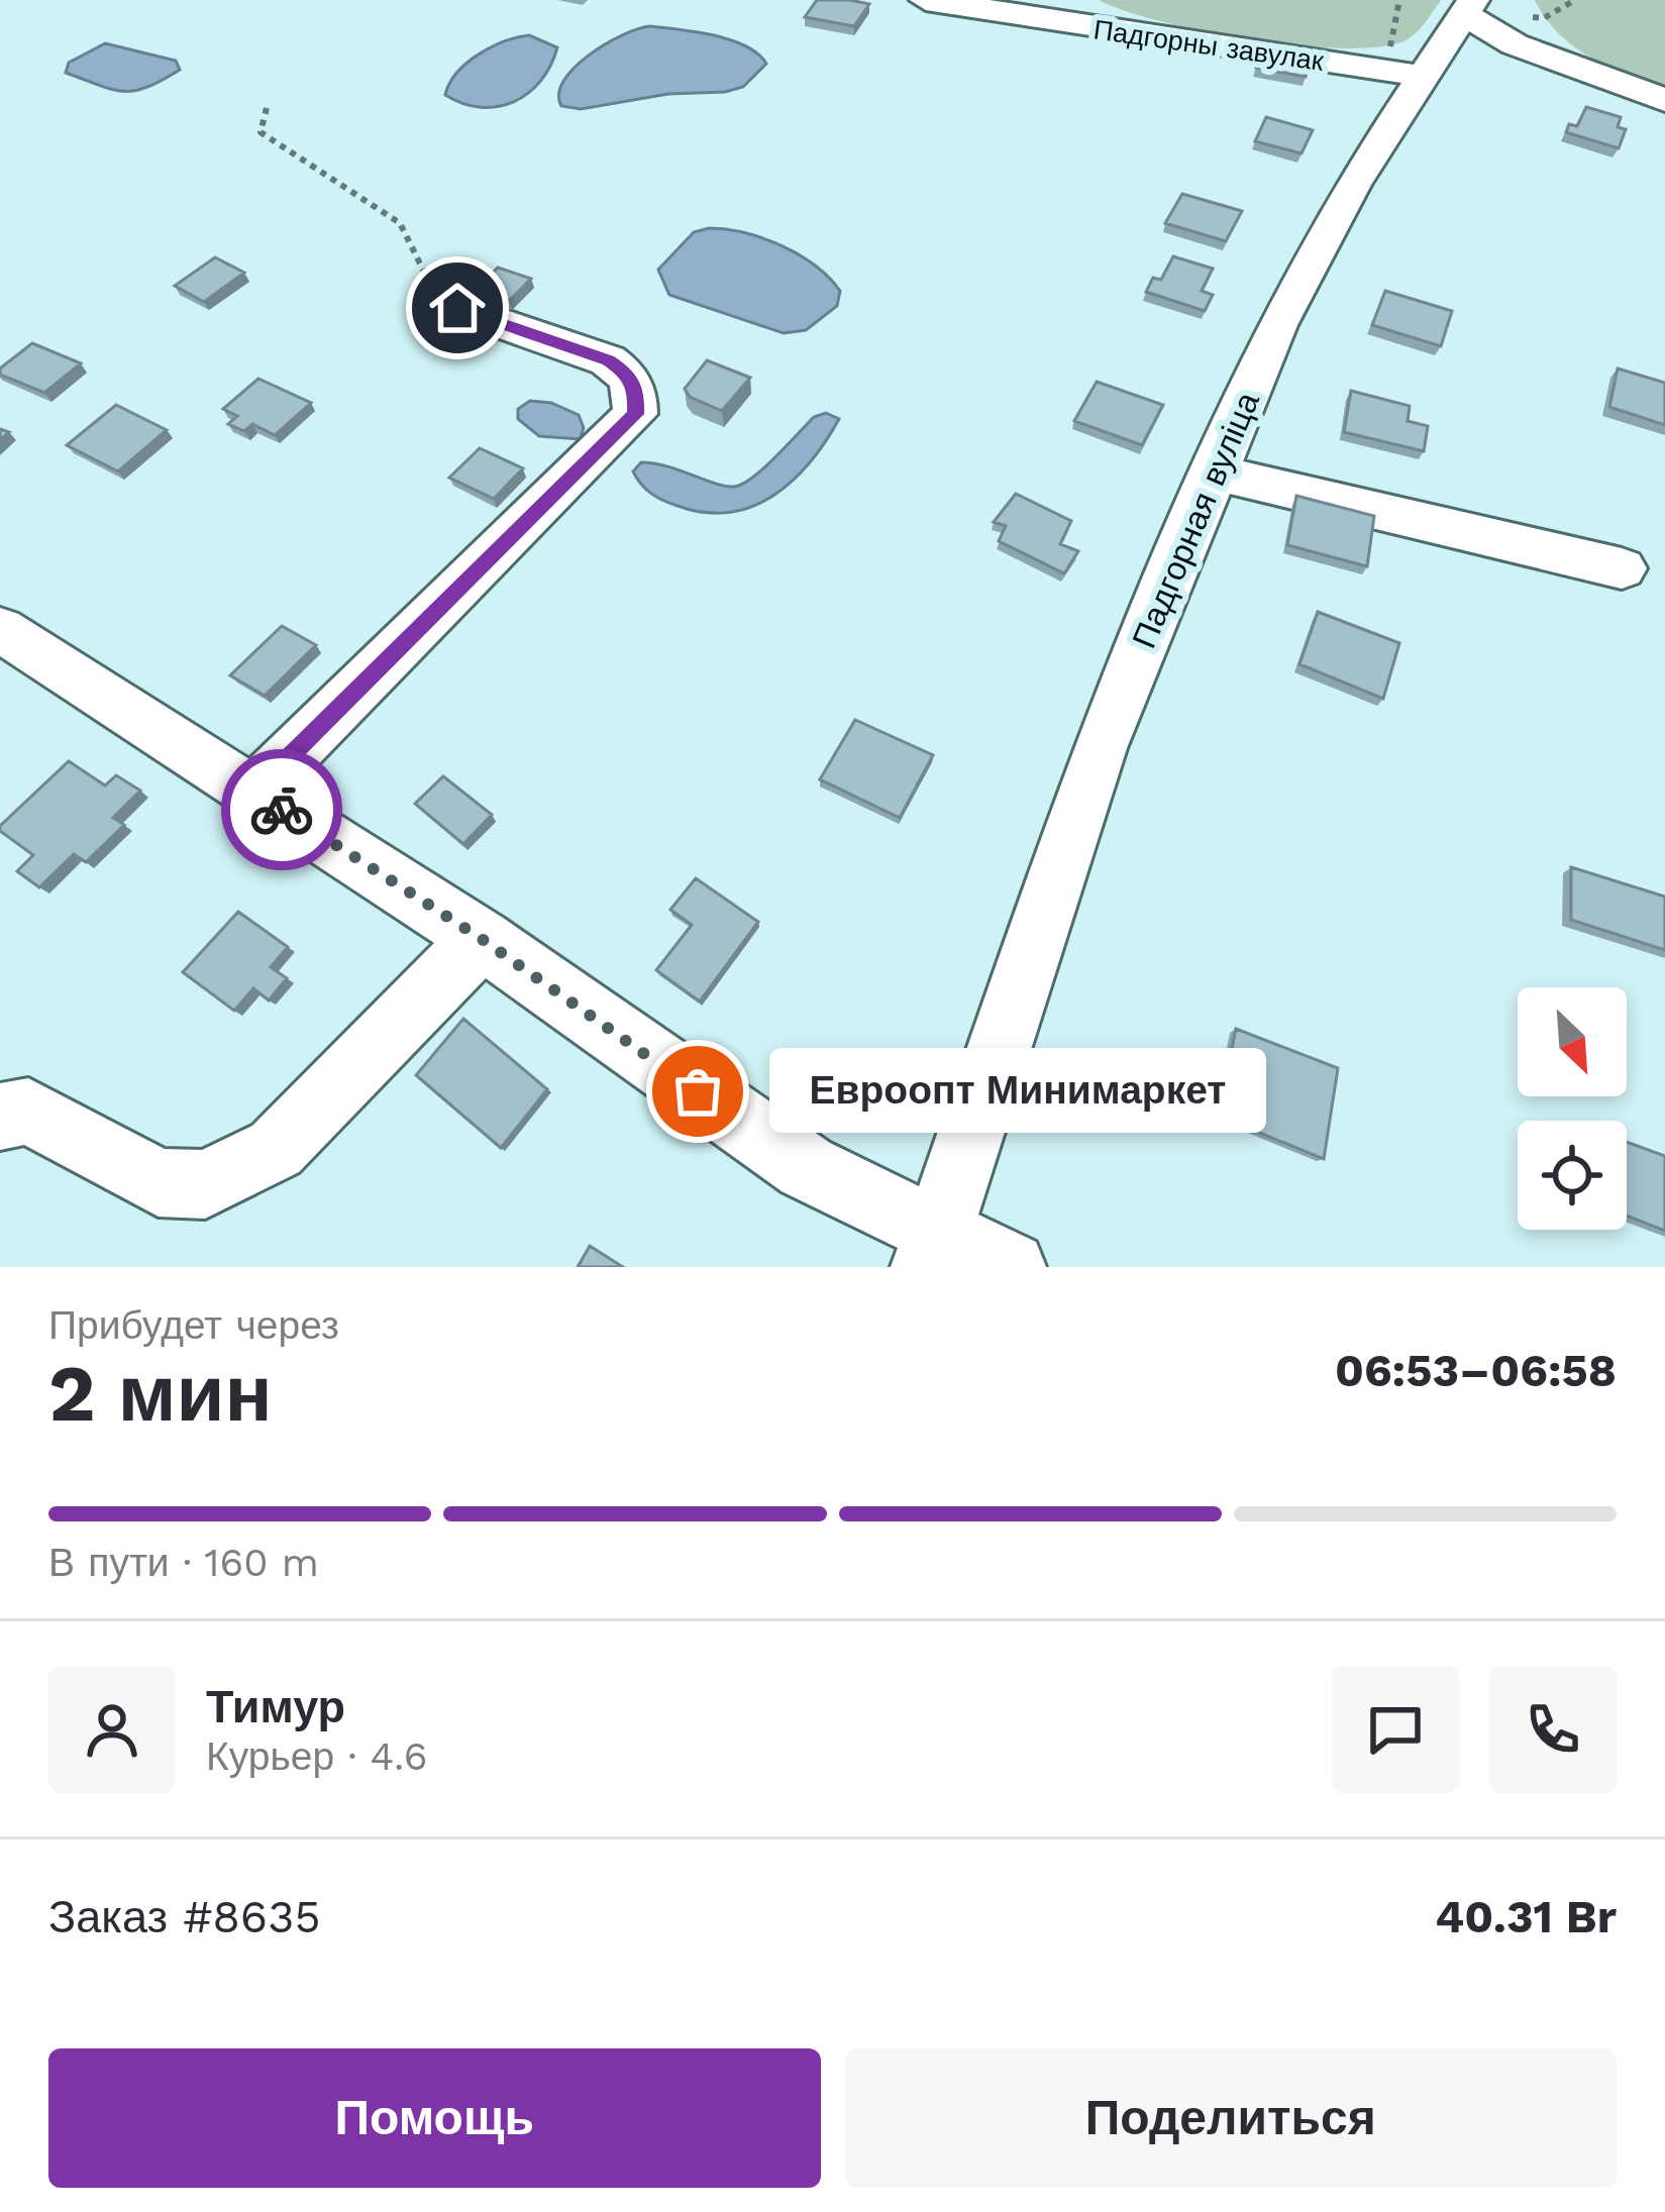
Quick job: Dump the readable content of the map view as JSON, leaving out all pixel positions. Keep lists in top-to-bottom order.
{
  "streets": {
    "street": ["Падгорны завулак", "Падгорная вуліца"]
  },
  "crossings": [
    ["Падгорны завулак", "Падгорная вуліца"]
  ],
  "places": ["Евроопт Минимаркет"],
  "north": "bottom right",
  "page": {
    "bubble": "Евроопт Минимаркет",
    "heading": ["2 мин", "Прибудет через", "06:53–06:58"],
    "panel": [
      "Тимур",
      "Курьер · 4.6",
      "Заказ #8635",
      "40.31 Br"
    ],
    "bar": "В пути · 160 m",
    "buttons": ["Помощь", "Поделиться"]
  }
}
